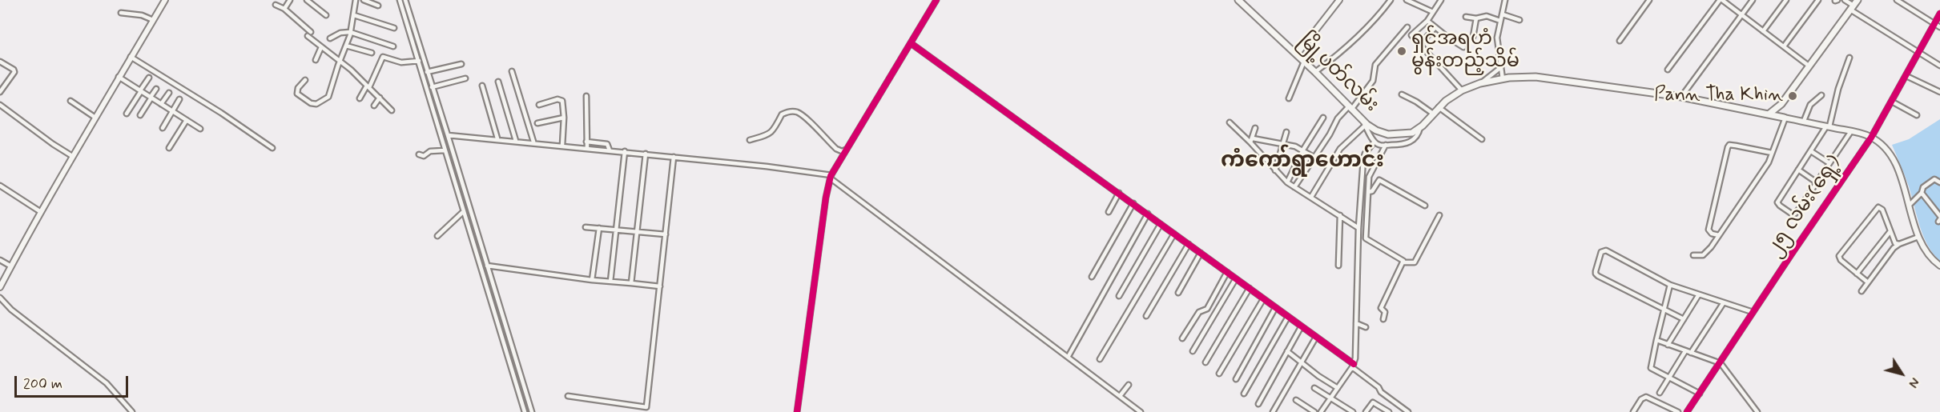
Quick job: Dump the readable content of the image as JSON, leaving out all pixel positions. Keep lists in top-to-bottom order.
{
  "streets": {
    "main road": ["မြို့ပတ်လမ်း"],
    "street": ["၂၅ လမ်း(ရှေ့)"]
  },
  "districts": ["ကံကော်ရွာဟောင်း"],
  "places": ["ရှင်အရဟံ မွန်းတည့်သိမ်", "Pann Tha Khin"],
  "scale_bar": "200 m",
  "north": "bottom right"
}
